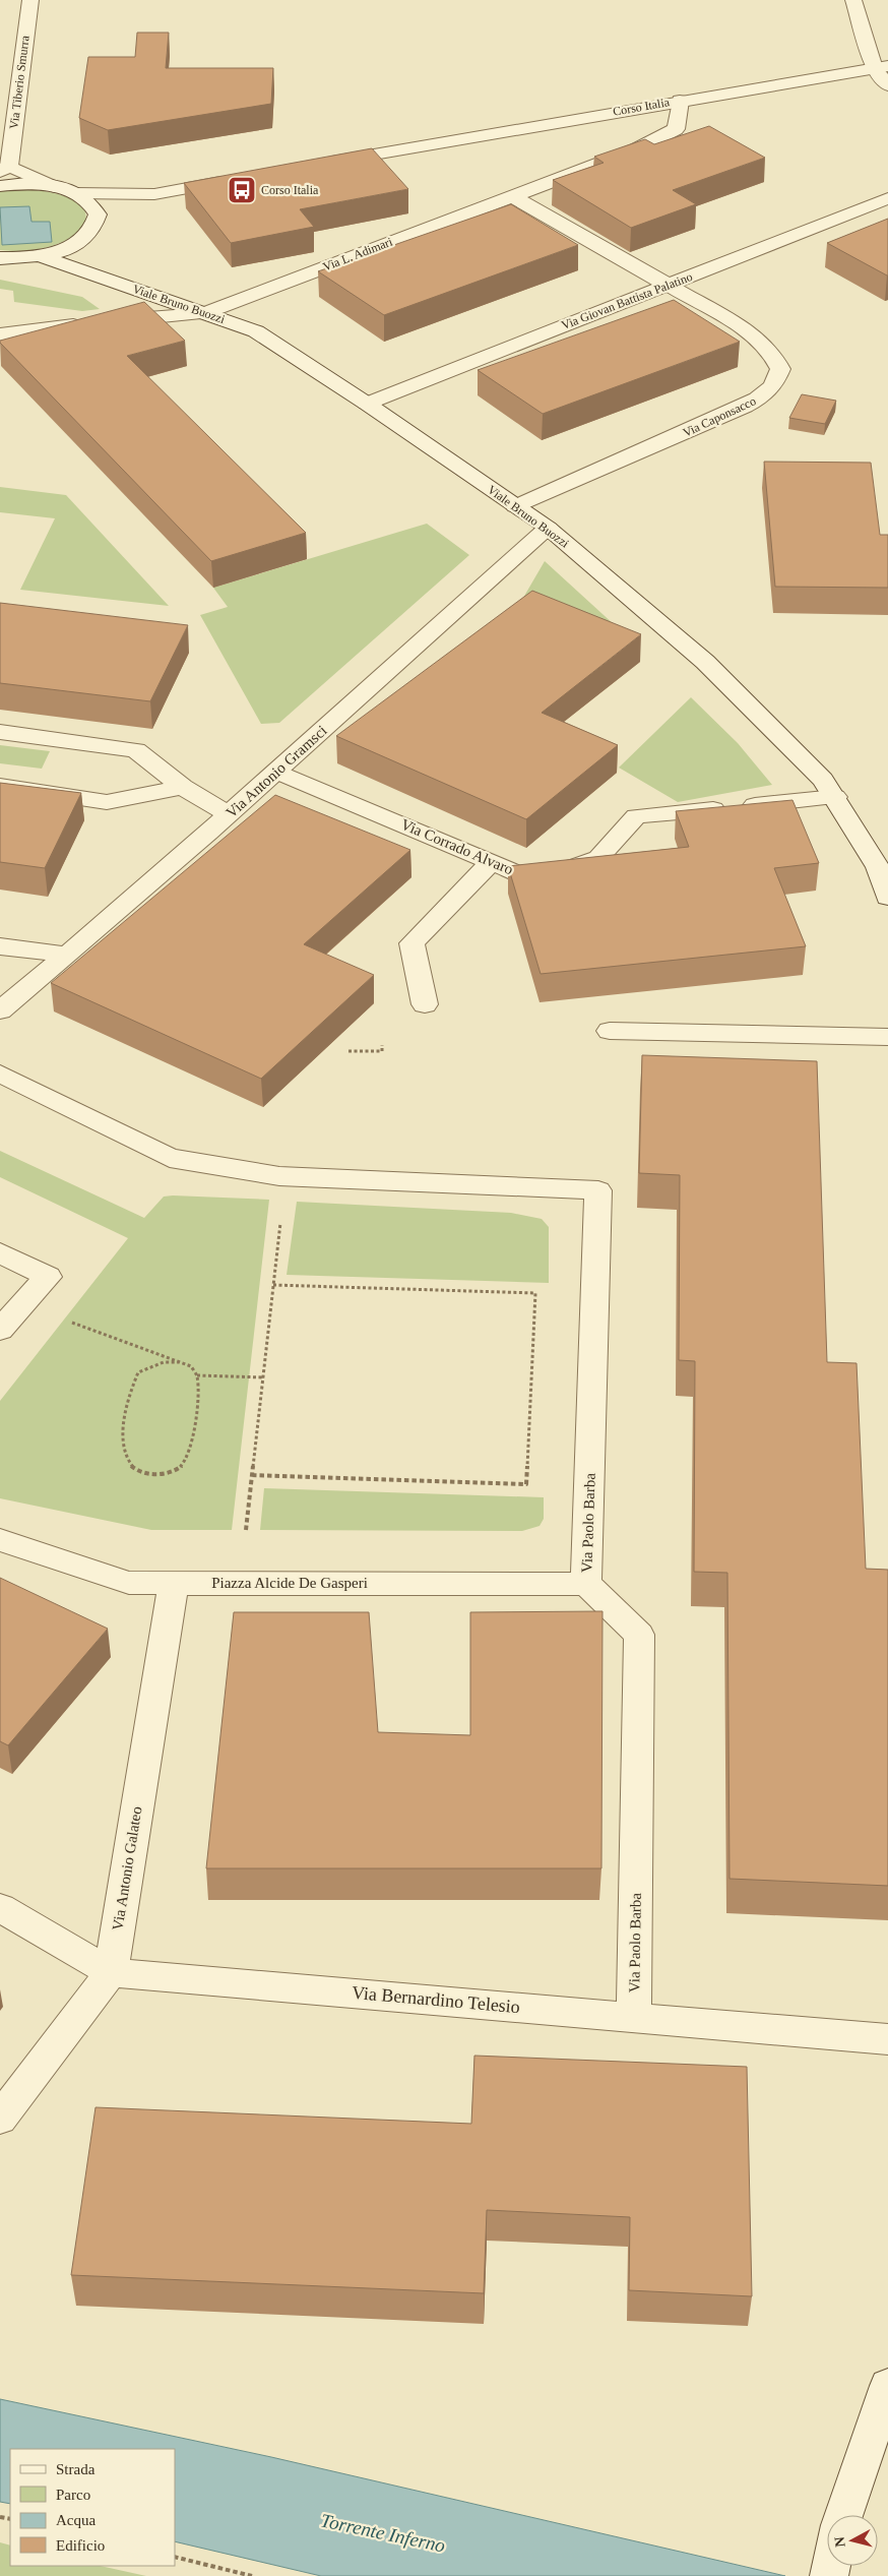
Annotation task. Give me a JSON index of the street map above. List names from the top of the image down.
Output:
{
  "streets": {
    "street": [
      "Via Tiberio Smurra",
      "Corso Italia",
      "Via L. Adimari",
      "Via Giovan Battista Palatino",
      "Viale Bruno Buozzi",
      "Via Caponsacco",
      "Via Antonio Gramsci",
      "Via Corrado Alvaro",
      "Via Paolo Barba",
      "Piazza Alcide De Gasperi",
      "Via Antonio Galateo",
      "Via Bernardino Telesio"
    ]
  },
  "crossings": [
    ["Corso Italia", "Via L. Adimari"],
    ["Via L. Adimari", "Viale Bruno Buozzi"],
    ["Via Giovan Battista Palatino", "Viale Bruno Buozzi"],
    ["Via Giovan Battista Palatino", "Via Caponsacco"],
    ["Viale Bruno Buozzi", "Via Caponsacco"],
    ["Viale Bruno Buozzi", "Via Antonio Gramsci"],
    ["Viale Bruno Buozzi", "Via Corrado Alvaro"],
    ["Via Antonio Gramsci", "Via Corrado Alvaro"],
    ["Via Paolo Barba", "Piazza Alcide De Gasperi"],
    ["Via Paolo Barba", "Via Bernardino Telesio"],
    ["Piazza Alcide De Gasperi", "Via Antonio Galateo"],
    ["Via Antonio Galateo", "Via Bernardino Telesio"]
  ],
  "water": ["Torrente Inferno"],
  "places": {
    "bus stop": ["Corso Italia"]
  },
  "legend": [
    "Strada",
    "Parco",
    "Acqua",
    "Edificio"
  ],
  "north": "left"
}
